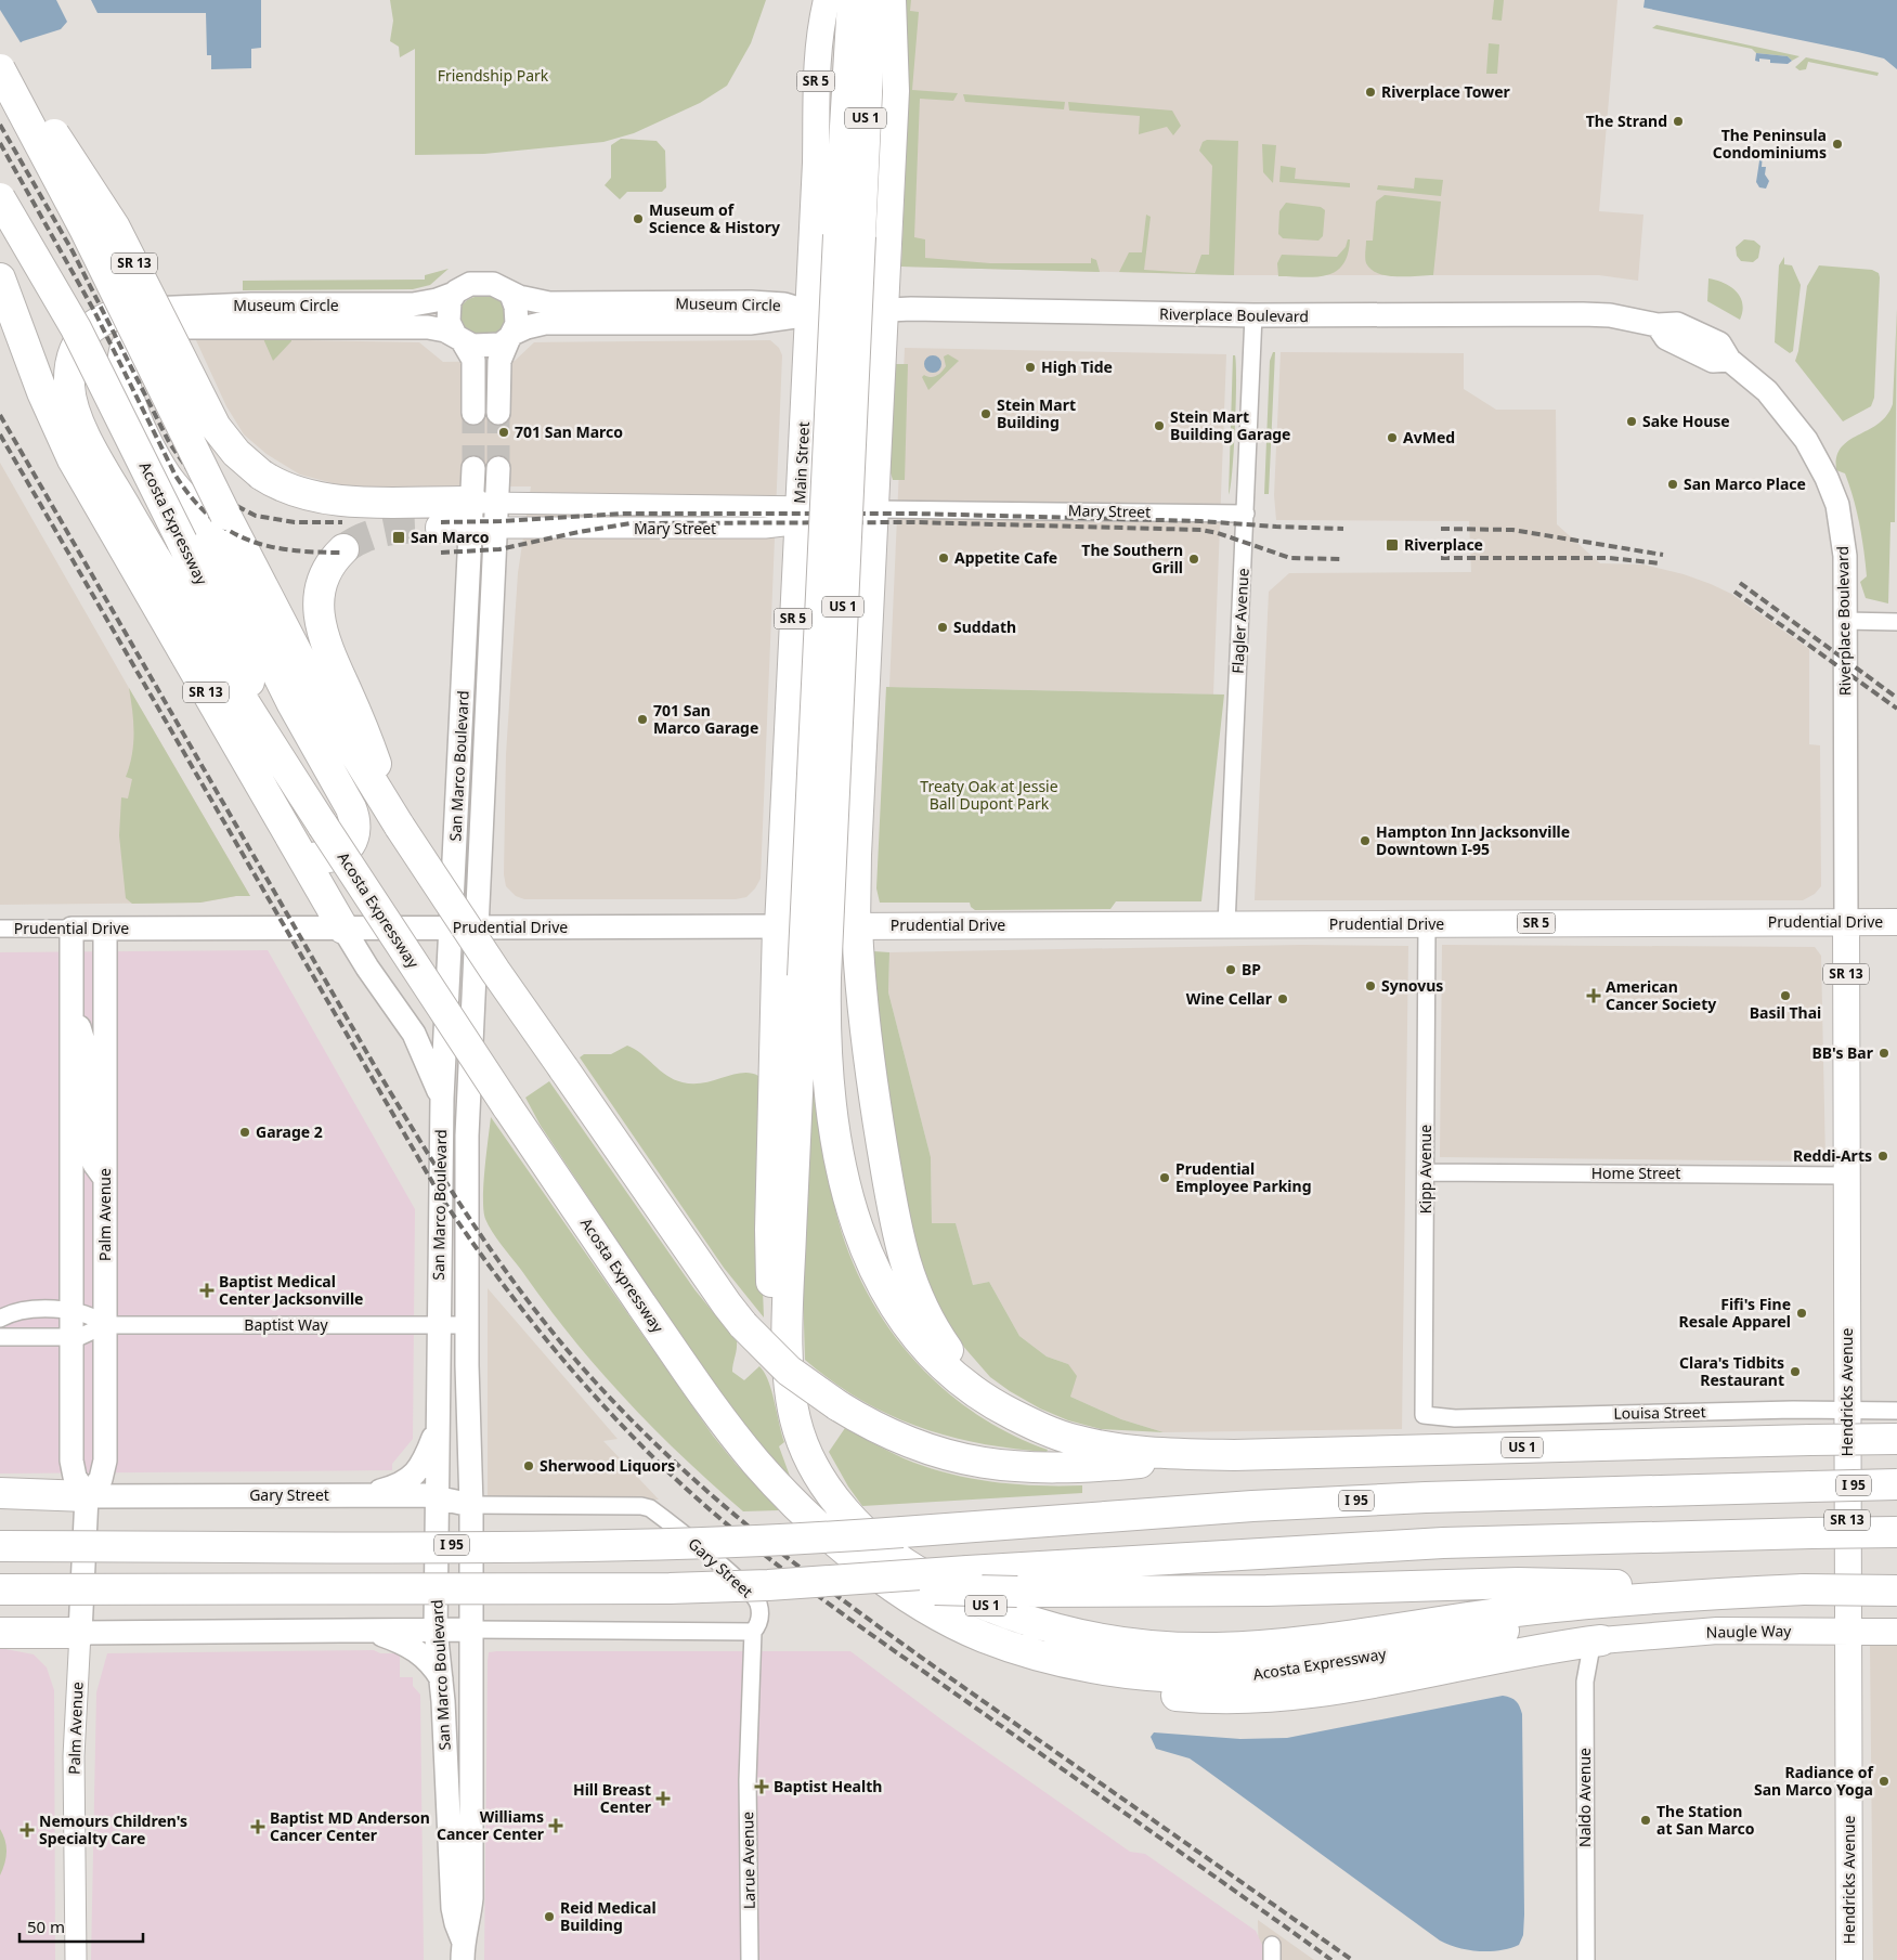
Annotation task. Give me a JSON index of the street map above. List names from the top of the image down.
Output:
{
  "streets": {
    "highway": [
      "US 1",
      "SR 13",
      "Acosta Expressway",
      "I 95"
    ],
    "main road": [
      "SR 5",
      "Museum Circle",
      "Riverplace Boulevard",
      "Main Street",
      "San Marco Boulevard",
      "Prudential Drive",
      "Palm Avenue",
      "Hendricks Avenue",
      "Gary Street",
      "Naugle Way"
    ],
    "street": [
      "Mary Street",
      "Flagler Avenue",
      "Kipp Avenue",
      "Home Street",
      "Baptist Way",
      "Louisa Street",
      "Naldo Avenue",
      "Larue Avenue"
    ]
  },
  "crossings": [
    ["US 1", "Acosta Expressway"],
    ["SR 13", "Mary Street"],
    ["SR 13", "San Marco Boulevard"],
    ["SR 13", "Prudential Drive"],
    ["Museum Circle", "Riverplace Boulevard"],
    ["Museum Circle", "Main Street"],
    ["Riverplace Boulevard", "Main Street"],
    ["Riverplace Boulevard", "Flagler Avenue"],
    ["Riverplace Boulevard", "Prudential Drive"],
    ["Riverplace Boulevard", "Hendricks Avenue"],
    ["Main Street", "Mary Street"],
    ["Main Street", "Prudential Drive"],
    ["Mary Street", "Flagler Avenue"],
    ["Mary Street", "San Marco Boulevard"],
    ["Flagler Avenue", "Prudential Drive"],
    ["San Marco Boulevard", "Prudential Drive"],
    ["San Marco Boulevard", "Baptist Way"],
    ["San Marco Boulevard", "Gary Street"],
    ["Prudential Drive", "Kipp Avenue"],
    ["Prudential Drive", "Palm Avenue"],
    ["Prudential Drive", "Hendricks Avenue"],
    ["Kipp Avenue", "Home Street"],
    ["Kipp Avenue", "Louisa Street"],
    ["Home Street", "Hendricks Avenue"],
    ["Palm Avenue", "Baptist Way"],
    ["Palm Avenue", "Gary Street"],
    ["Hendricks Avenue", "Louisa Street"],
    ["Hendricks Avenue", "Naugle Way"],
    ["Gary Street", "Larue Avenue"],
    ["Naugle Way", "Naldo Avenue"]
  ],
  "parks": ["Friendship Park", "Treaty Oak at Jessie Ball Dupont Park"],
  "places": {
    "other": [
      "Riverplace Tower",
      "The Strand",
      "The Peninsula Condominiums",
      "Museum of Science & History",
      "High Tide",
      "Stein Mart Building",
      "Sake House",
      "Stein Mart Building Garage",
      "701 San Marco",
      "AvMed",
      "San Marco Place",
      "Appetite Cafe",
      "The Southern Grill",
      "Suddath",
      "701 San Marco Garage",
      "Hampton Inn Jacksonville Downtown I-95",
      "BP",
      "Synovus",
      "Basil Thai",
      "Wine Cellar",
      "BB's Bar",
      "Garage 2",
      "Reddi-Arts",
      "Prudential Employee Parking",
      "Fifi's Fine Resale Apparel",
      "Clara's Tidbits Restaurant",
      "Sherwood Liquors",
      "Radiance of San Marco Yoga",
      "The Station at San Marco",
      "Reid Medical Building"
    ],
    "transit": ["San Marco", "Riverplace"],
    "health": [
      "American Cancer Society",
      "Baptist Medical Center Jacksonville",
      "Baptist Health",
      "Hill Breast Center",
      "Williams Cancer Center",
      "Baptist MD Anderson Cancer Center",
      "Nemours Children's Specialty Care"
    ]
  },
  "scale_bar": "50 m"
}
